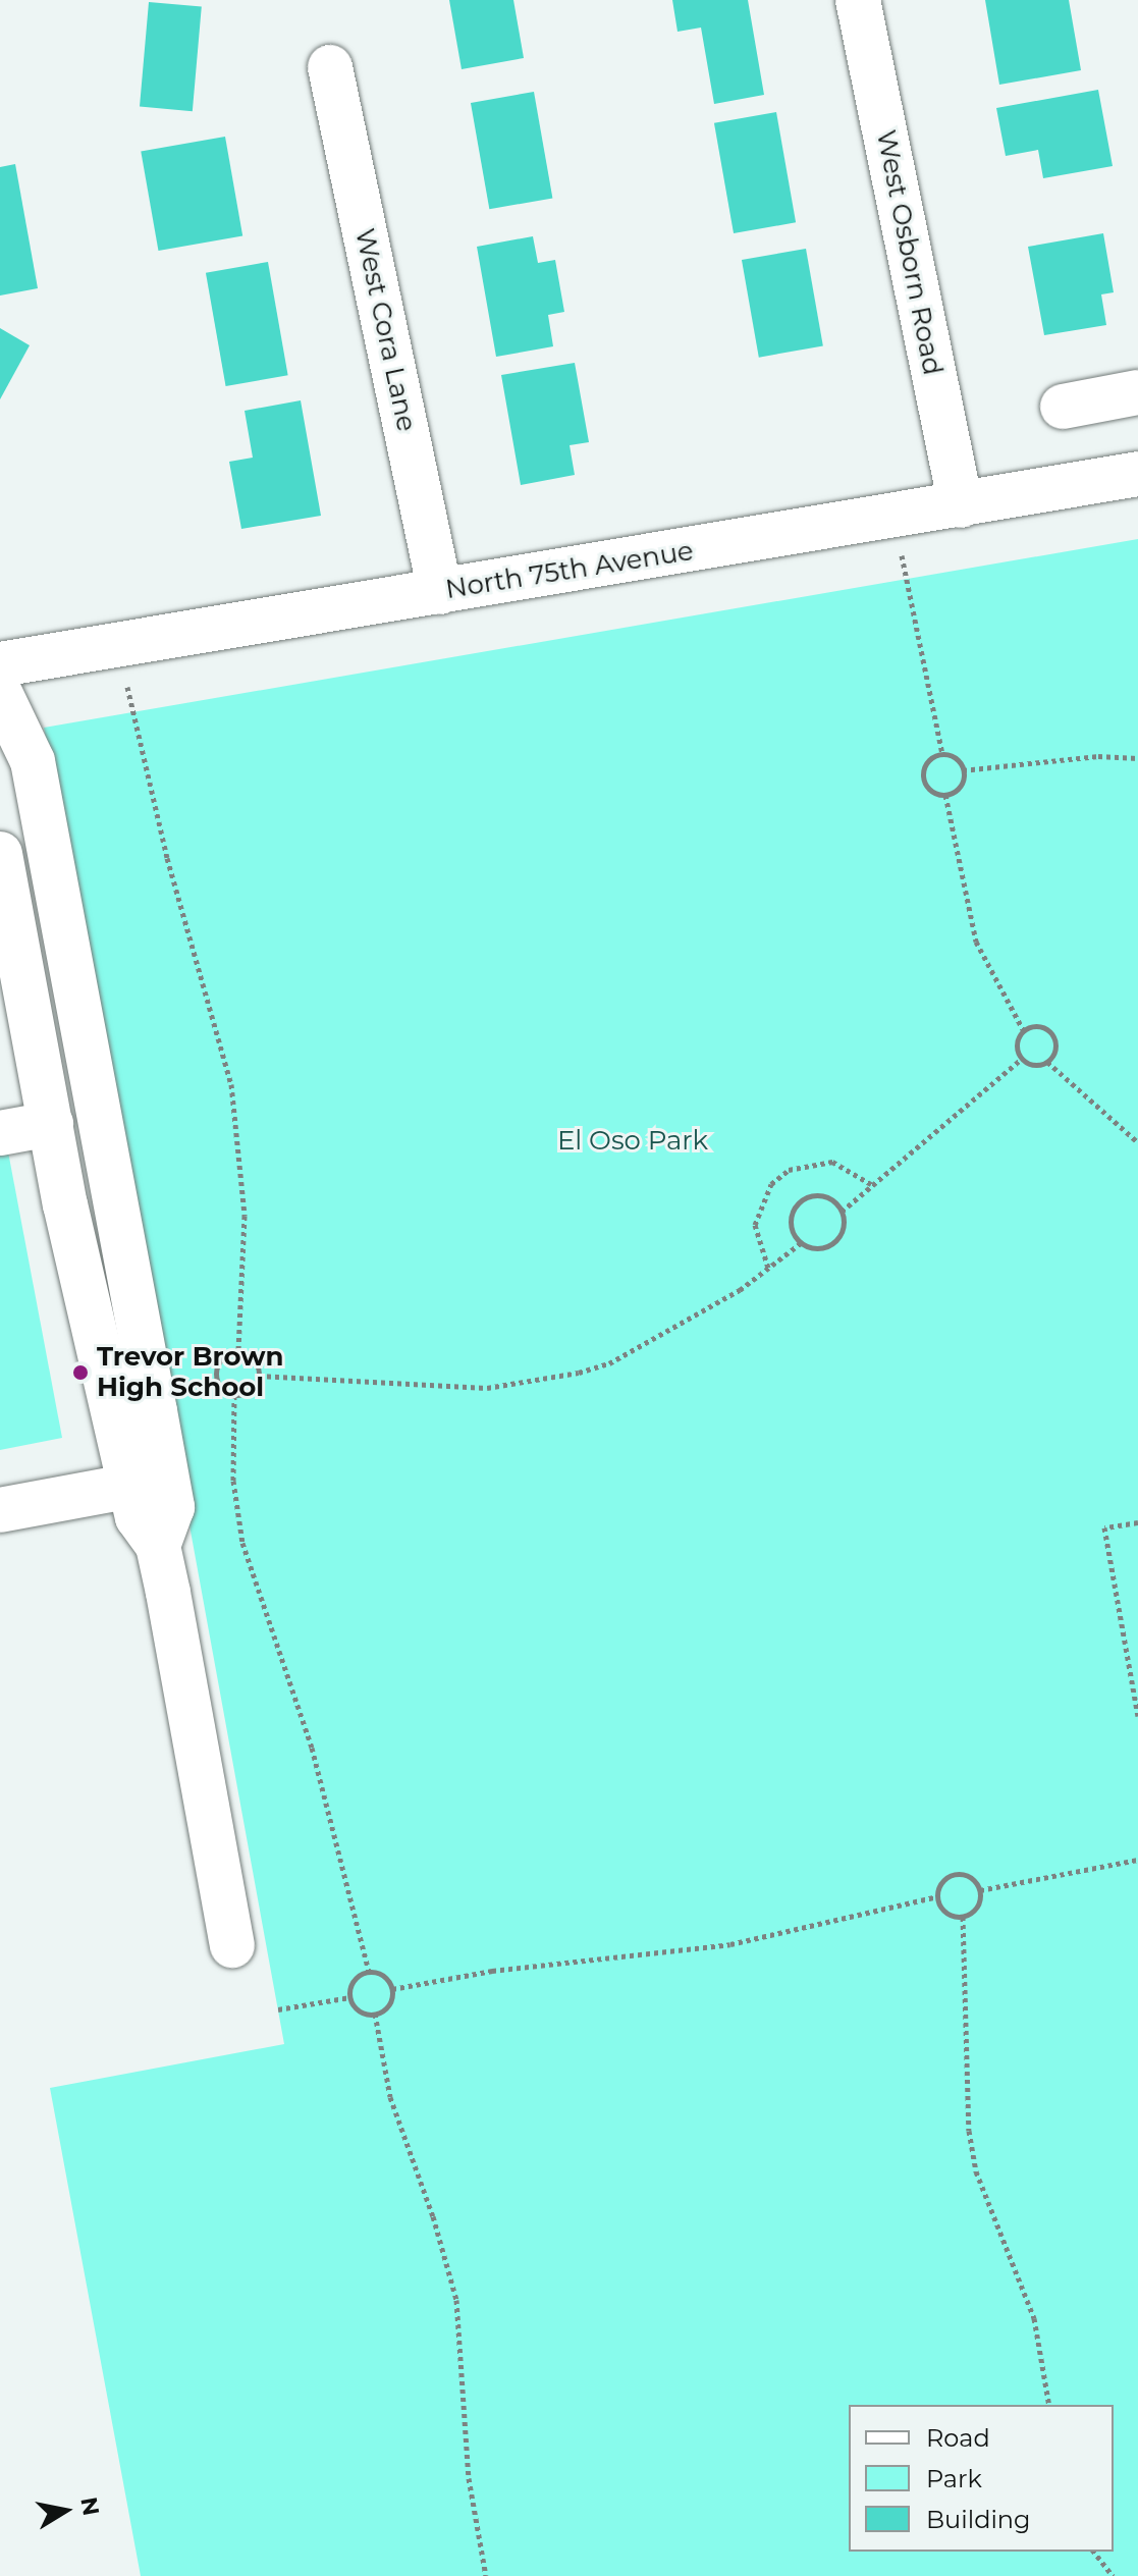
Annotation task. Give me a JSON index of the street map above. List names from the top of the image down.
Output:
{
  "streets": {
    "main road": ["West Osborn Road", "West Cora Lane", "North 75th Avenue"]
  },
  "crossings": [
    ["West Osborn Road", "North 75th Avenue"],
    ["West Cora Lane", "North 75th Avenue"]
  ],
  "parks": ["El Oso Park"],
  "places": ["Trevor Brown High School"],
  "legend": ["Road", "Park", "Building"],
  "north": "right"
}
